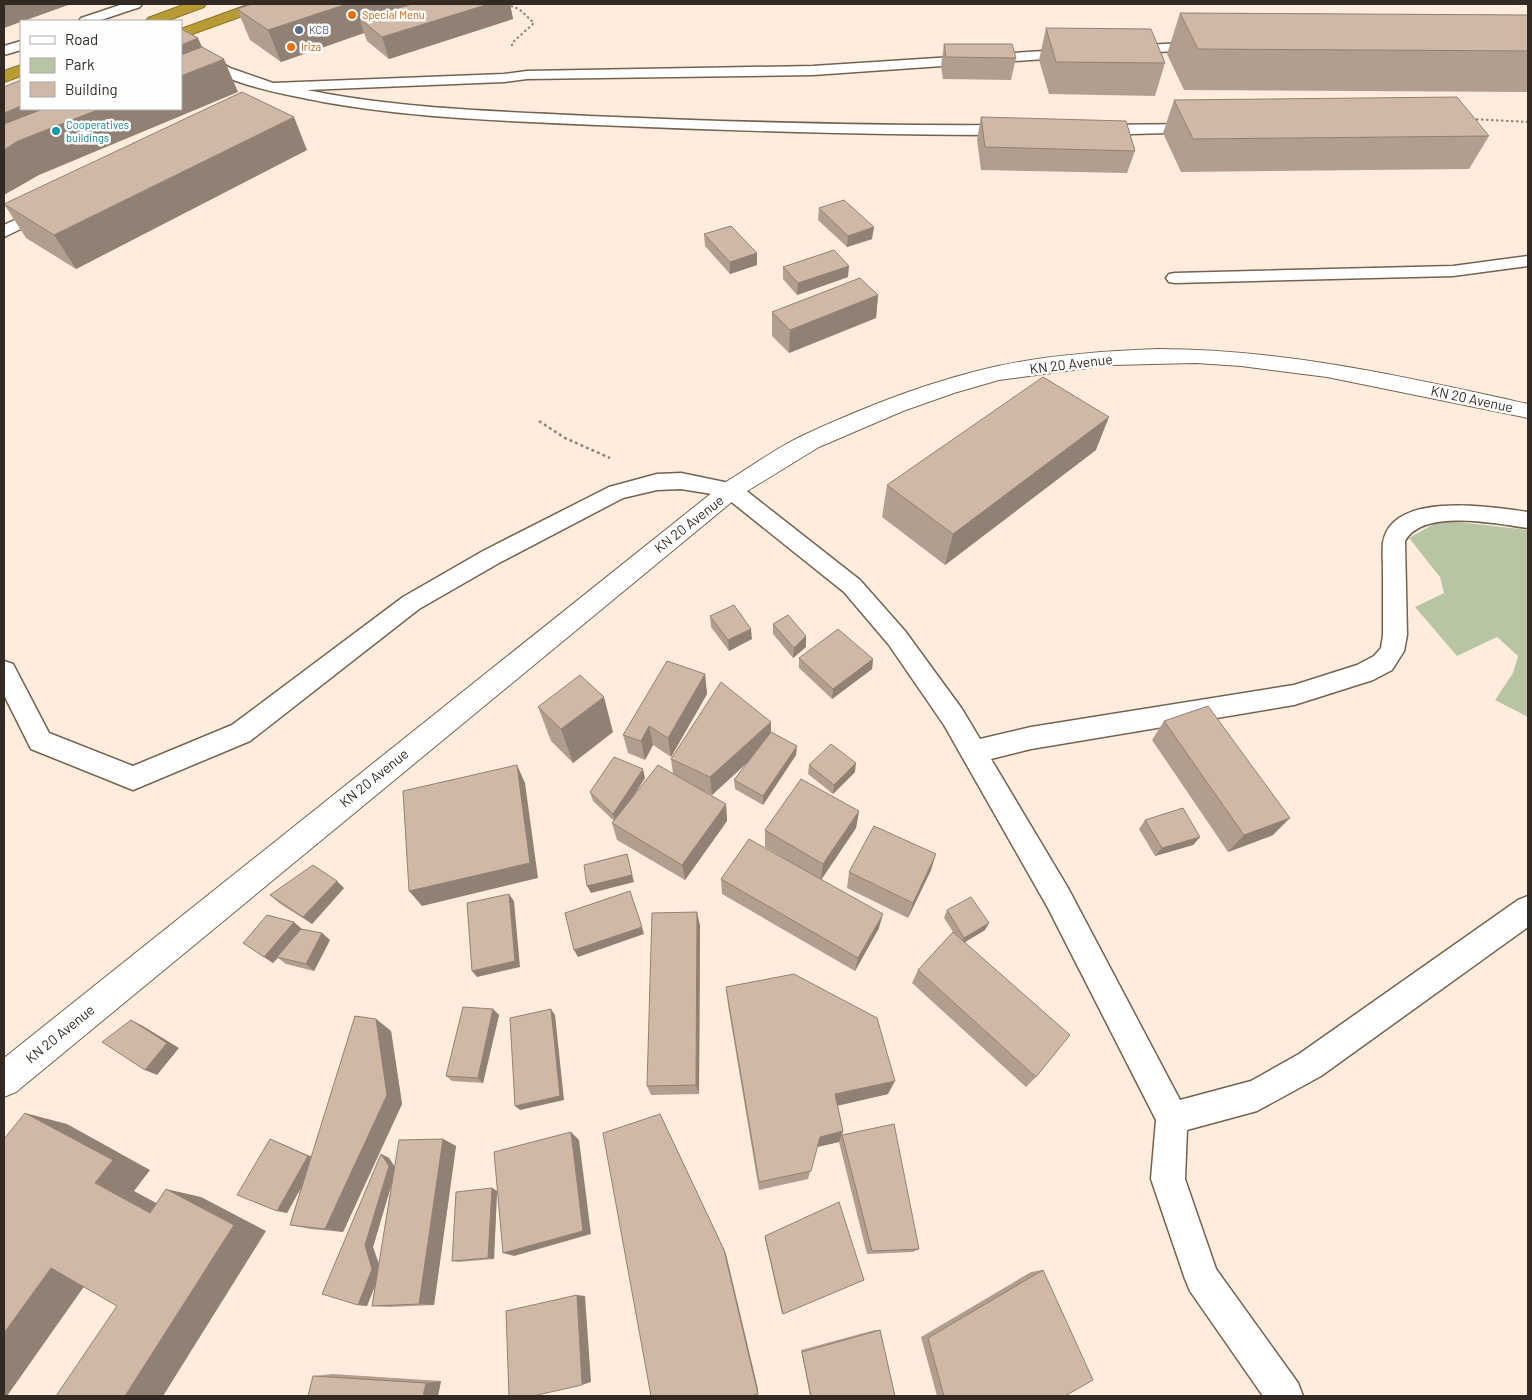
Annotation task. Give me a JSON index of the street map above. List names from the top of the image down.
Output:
{
  "streets": {
    "main road": ["KN 20 Avenue"]
  },
  "places": [
    "Special Menu",
    "KCB",
    "Iriza",
    "Cooperatives buildings"
  ],
  "legend": ["Road", "Park", "Building"]
}
